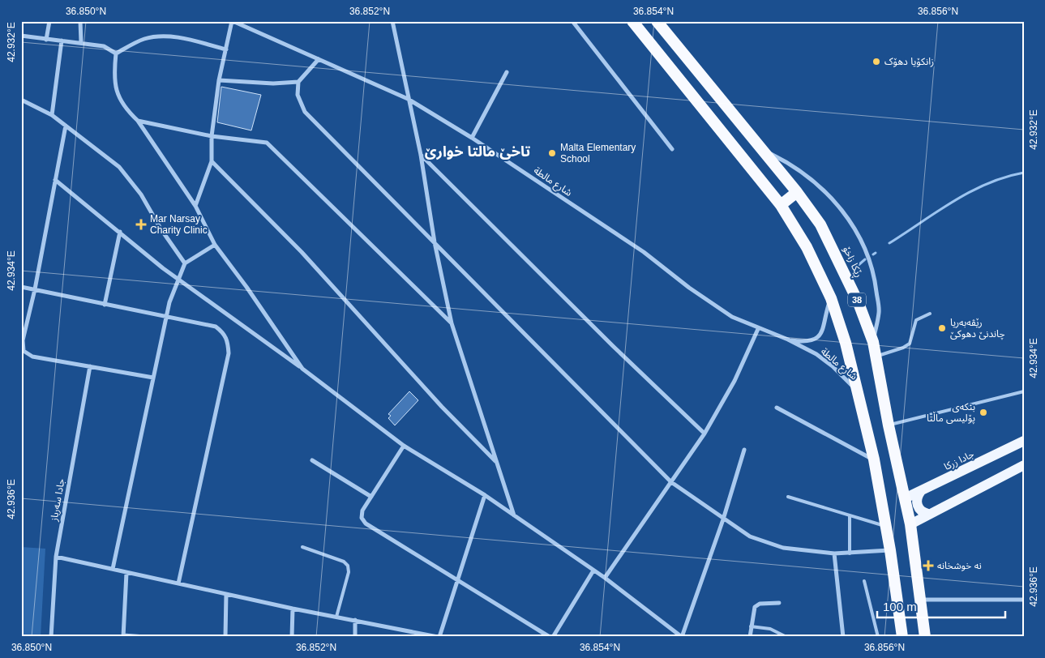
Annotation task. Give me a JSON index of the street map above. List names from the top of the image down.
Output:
{
  "streets": {
    "highway": ["ڕێکا زاخۆ", "38"],
    "main road": ["جادا زرکا"],
    "street": ["شارع مالطة", "جادا سەرباز"]
  },
  "crossings": [
    ["شارع مالطة", "38"],
    ["ڕێکا زاخۆ", "جادا زرکا"]
  ],
  "districts": ["تاخێ مالتا خوارێ"],
  "places": {
    "other": [
      "زانکۆیا دهۆک",
      "Malta Elementary School",
      "رێڤەبەریا چاندنێ دهوکێ",
      "بنکەی پۆلیسی ماڵتا"
    ],
    "health": ["Mar Narsay Charity Clinic", "نه خوشخانه"]
  },
  "scale_bar": "100 m",
  "coordinates": [
    "36.850°N",
    "36.852°N",
    "36.854°N",
    "36.856°N",
    "42.932°E",
    "42.934°E",
    "42.936°E"
  ]
}
